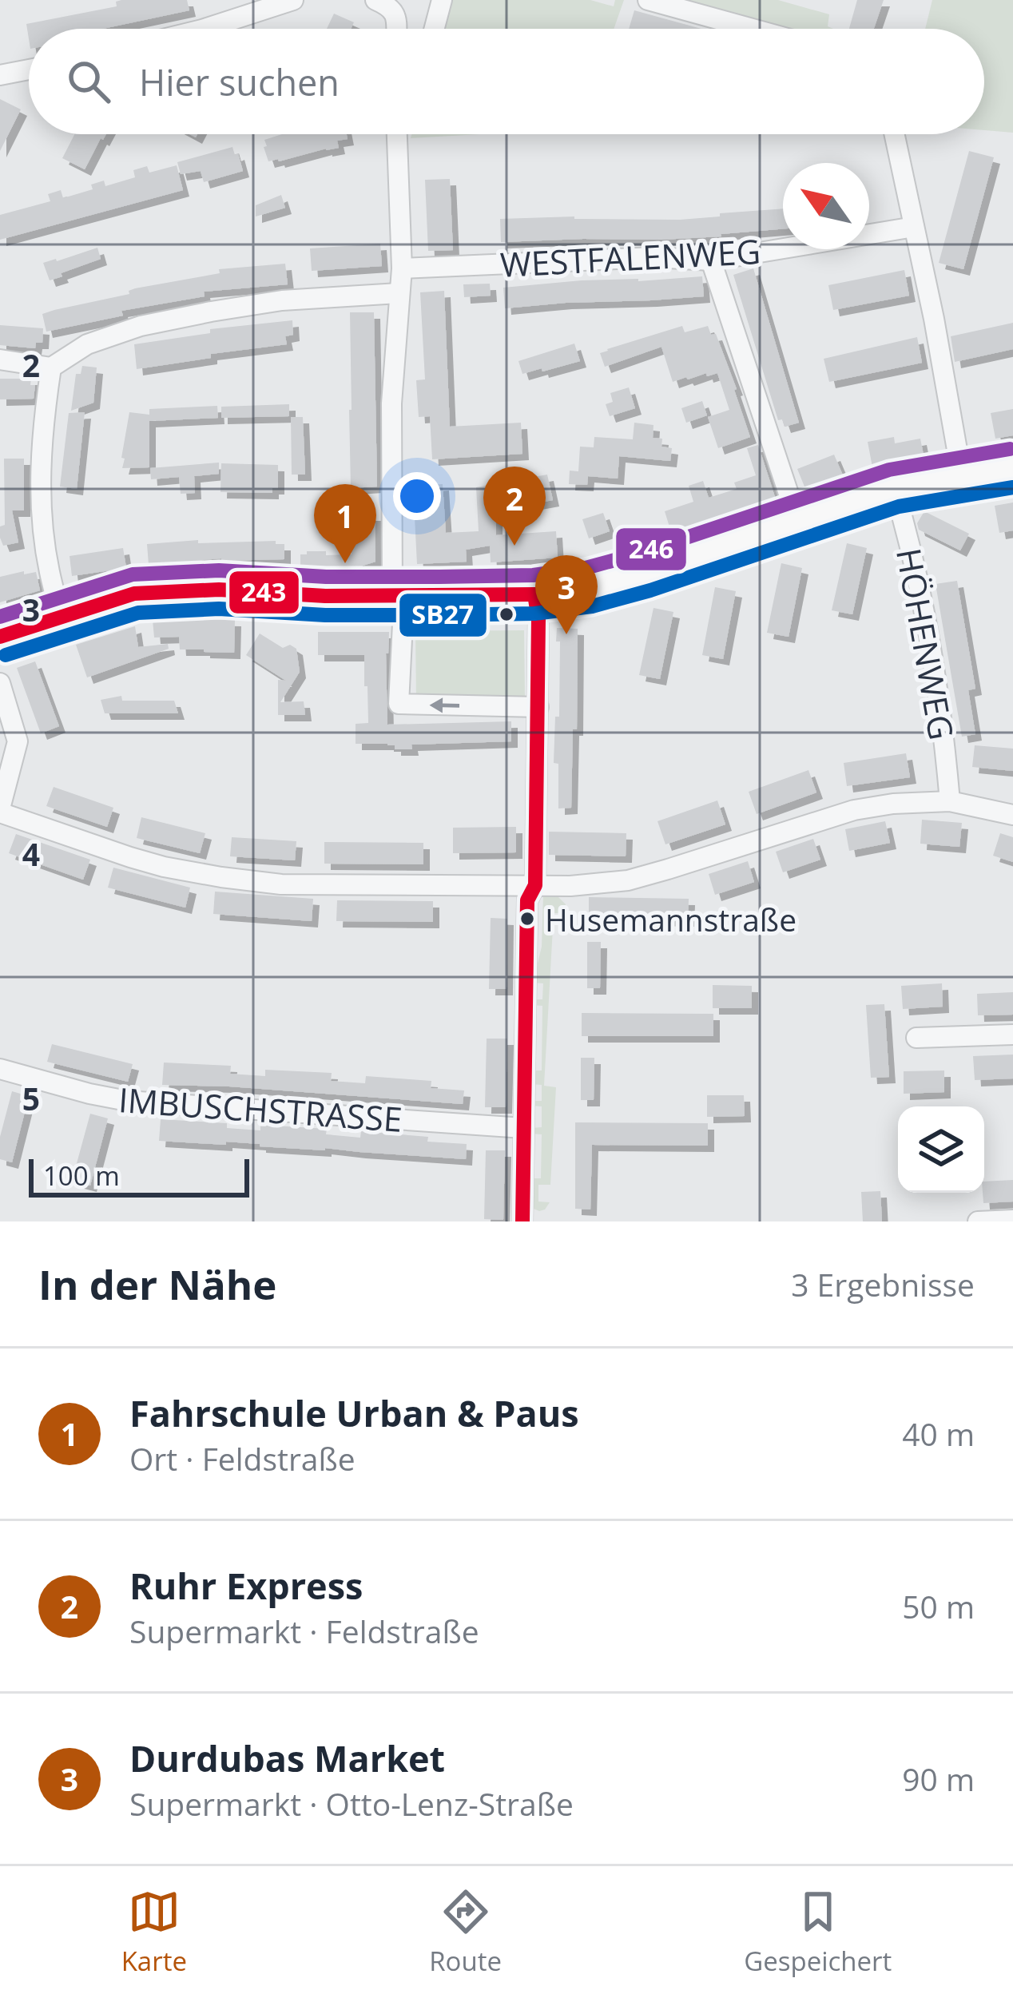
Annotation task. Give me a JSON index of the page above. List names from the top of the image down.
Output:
{
  "streets": {
    "street": ["WESTFALENWEG", "HÖHENWEG", "IMBUSCHSTRASSE"]
  },
  "places": ["Husemannstraße"],
  "lines": ["transit line 246", "transit line SB27", "transit line 243"],
  "scale_bar": "100 m",
  "north": "top left",
  "page": {
    "search": "Hier suchen",
    "pins": ["2", "1", "3"],
    "scale": "100 m",
    "heading": ["In der Nähe", "3 Ergebnisse"],
    "list": [
      {
        "mark": "1",
        "name": "Fahrschule Urban & Paus",
        "note": "Ort · Feldstraße",
        "value": "40 m"
      },
      {
        "mark": "2",
        "name": "Ruhr Express",
        "note": "Supermarkt · Feldstraße",
        "value": "50 m"
      },
      {
        "mark": "3",
        "name": "Durdubas Market",
        "note": "Supermarkt · Otto-Lenz-Straße",
        "value": "90 m"
      }
    ],
    "nav": ["Karte", "Route", "Gespeichert"]
  },
  "grid": {
    "rows": [
      "2",
      "3",
      "4",
      "5"
    ]
  }
}
